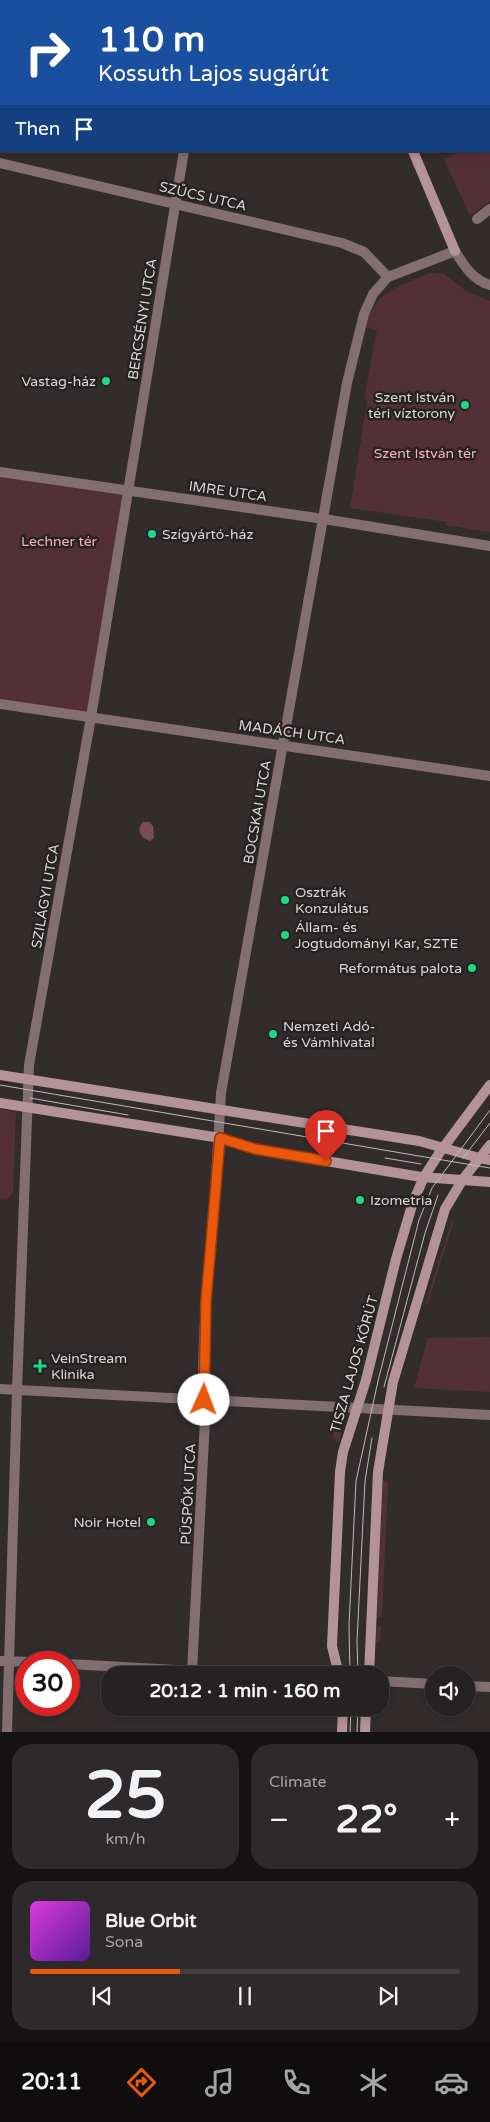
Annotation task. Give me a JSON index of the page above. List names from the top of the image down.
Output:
{
  "streets": {
    "street": [
      "SZŰCS UTCA",
      "BERCSÉNYI UTCA",
      "IMRE UTCA",
      "MADÁCH UTCA",
      "BOCSKAI UTCA",
      "SZILÁGYI UTCA",
      "TISZA LAJOS KÖRÚT",
      "PÜSPÖK UTCA"
    ]
  },
  "crossings": [
    ["SZŰCS UTCA", "BERCSÉNYI UTCA"],
    ["BERCSÉNYI UTCA", "IMRE UTCA"],
    ["IMRE UTCA", "BOCSKAI UTCA"],
    ["MADÁCH UTCA", "BOCSKAI UTCA"],
    ["MADÁCH UTCA", "SZILÁGYI UTCA"],
    ["BOCSKAI UTCA", "PÜSPÖK UTCA"]
  ],
  "parks": ["Szent István tér", "Lechner tér"],
  "places": {
    "other": [
      "Vastag-ház",
      "Szent István téri víztorony",
      "Szígyártó-ház",
      "Osztrák Konzulátus",
      "Állam- és Jogtudományi Kar, SZTE",
      "Református palota",
      "Nemzeti Adó- és Vámhivatal",
      "Izometria",
      "Noir Hotel"
    ],
    "health": ["VeinStream Klinika"]
  },
  "page": {
    "turn": ["110 m", "Kossuth Lajos sugárút"],
    "then": "Then",
    "limit": "30",
    "trip": "20:12 · 1 min · 160 m",
    "tile": [
      ["25", "km/h"],
      "Climate"
    ],
    "heat": ["−", "22°", "+"],
    "song": ["Blue Orbit", "Sona"],
    "tabs": "20:11"
  }
}
